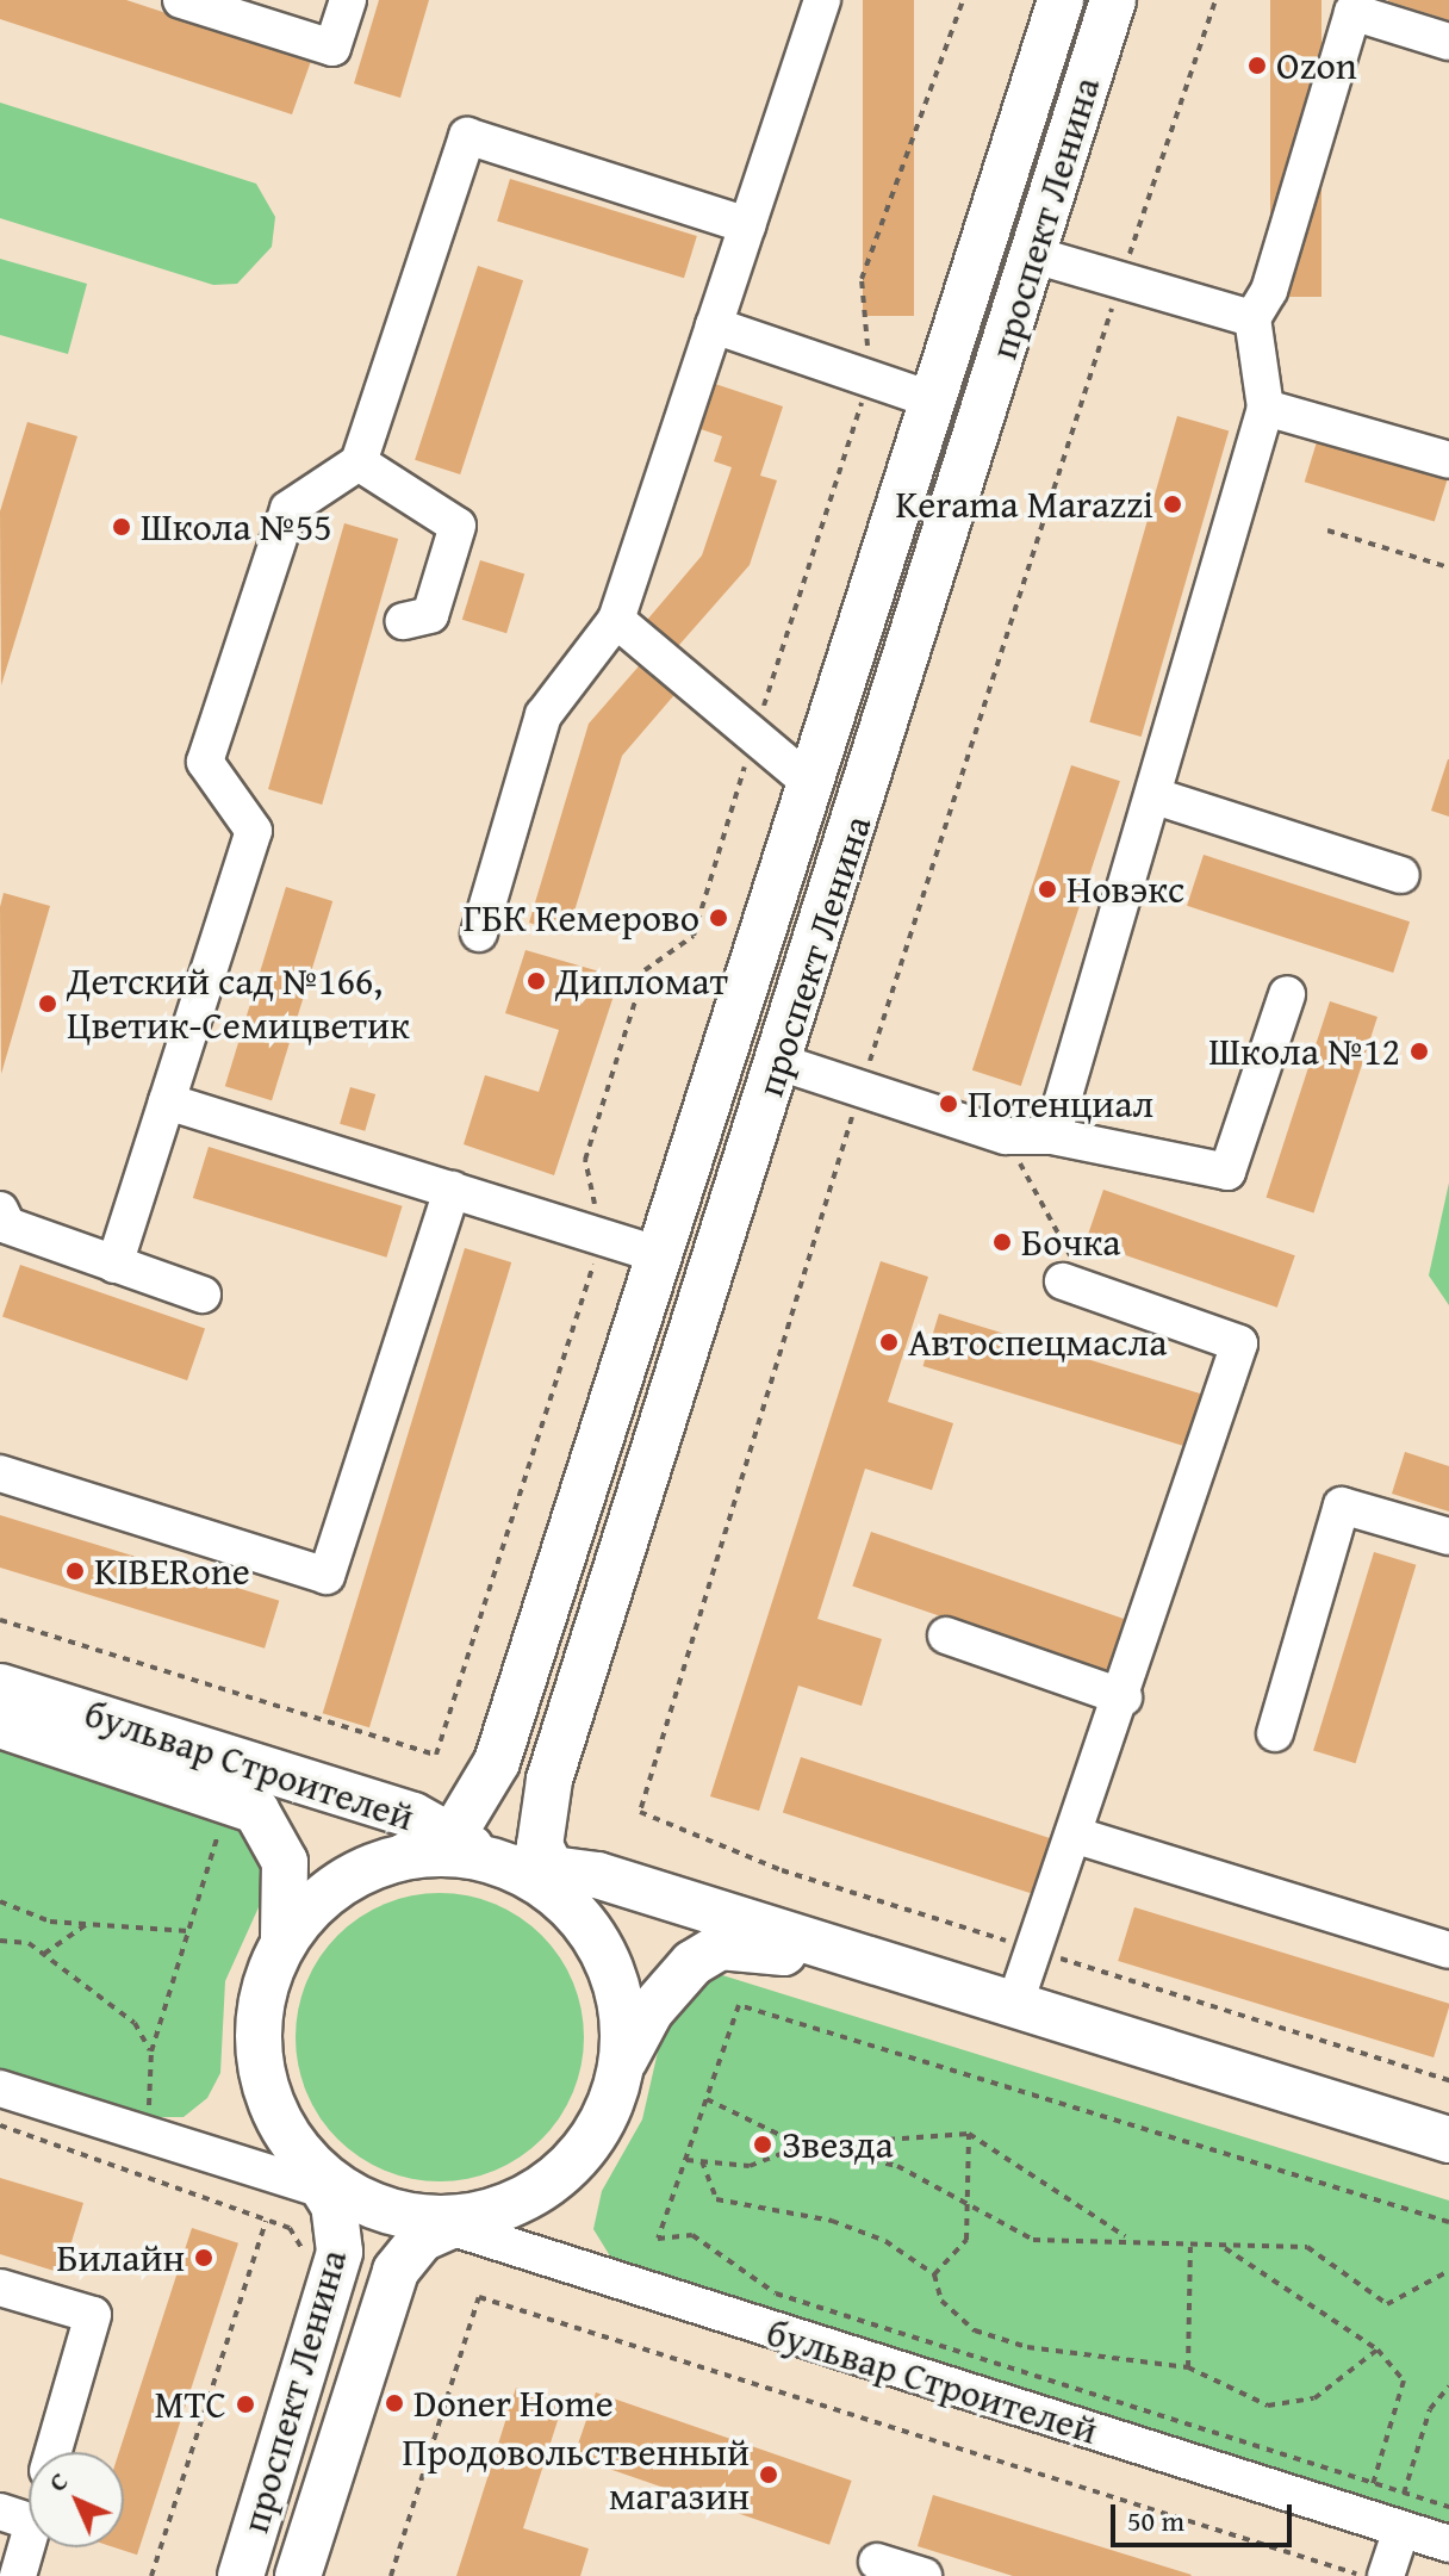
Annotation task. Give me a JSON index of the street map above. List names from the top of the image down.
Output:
{
  "streets": {
    "main road": ["проспект Ленина", "бульвар Строителей"]
  },
  "crossings": [
    ["проспект Ленина", "бульвар Строителей"]
  ],
  "places": [
    "Ozon",
    "Kerama Marazzi",
    "Школа №55",
    "Новэкс",
    "ГБК Кемерово",
    "Дипломат",
    "Детский сад №166, Цветик-Семицветик",
    "Школа №12",
    "Потенциал",
    "Бочка",
    "Автоспецмасла",
    "KIBERone",
    "Звезда",
    "Билайн",
    "Doner Home",
    "МТС",
    "Продовольственный магазин"
  ],
  "scale_bar": "50 m",
  "north": "top left"
}
